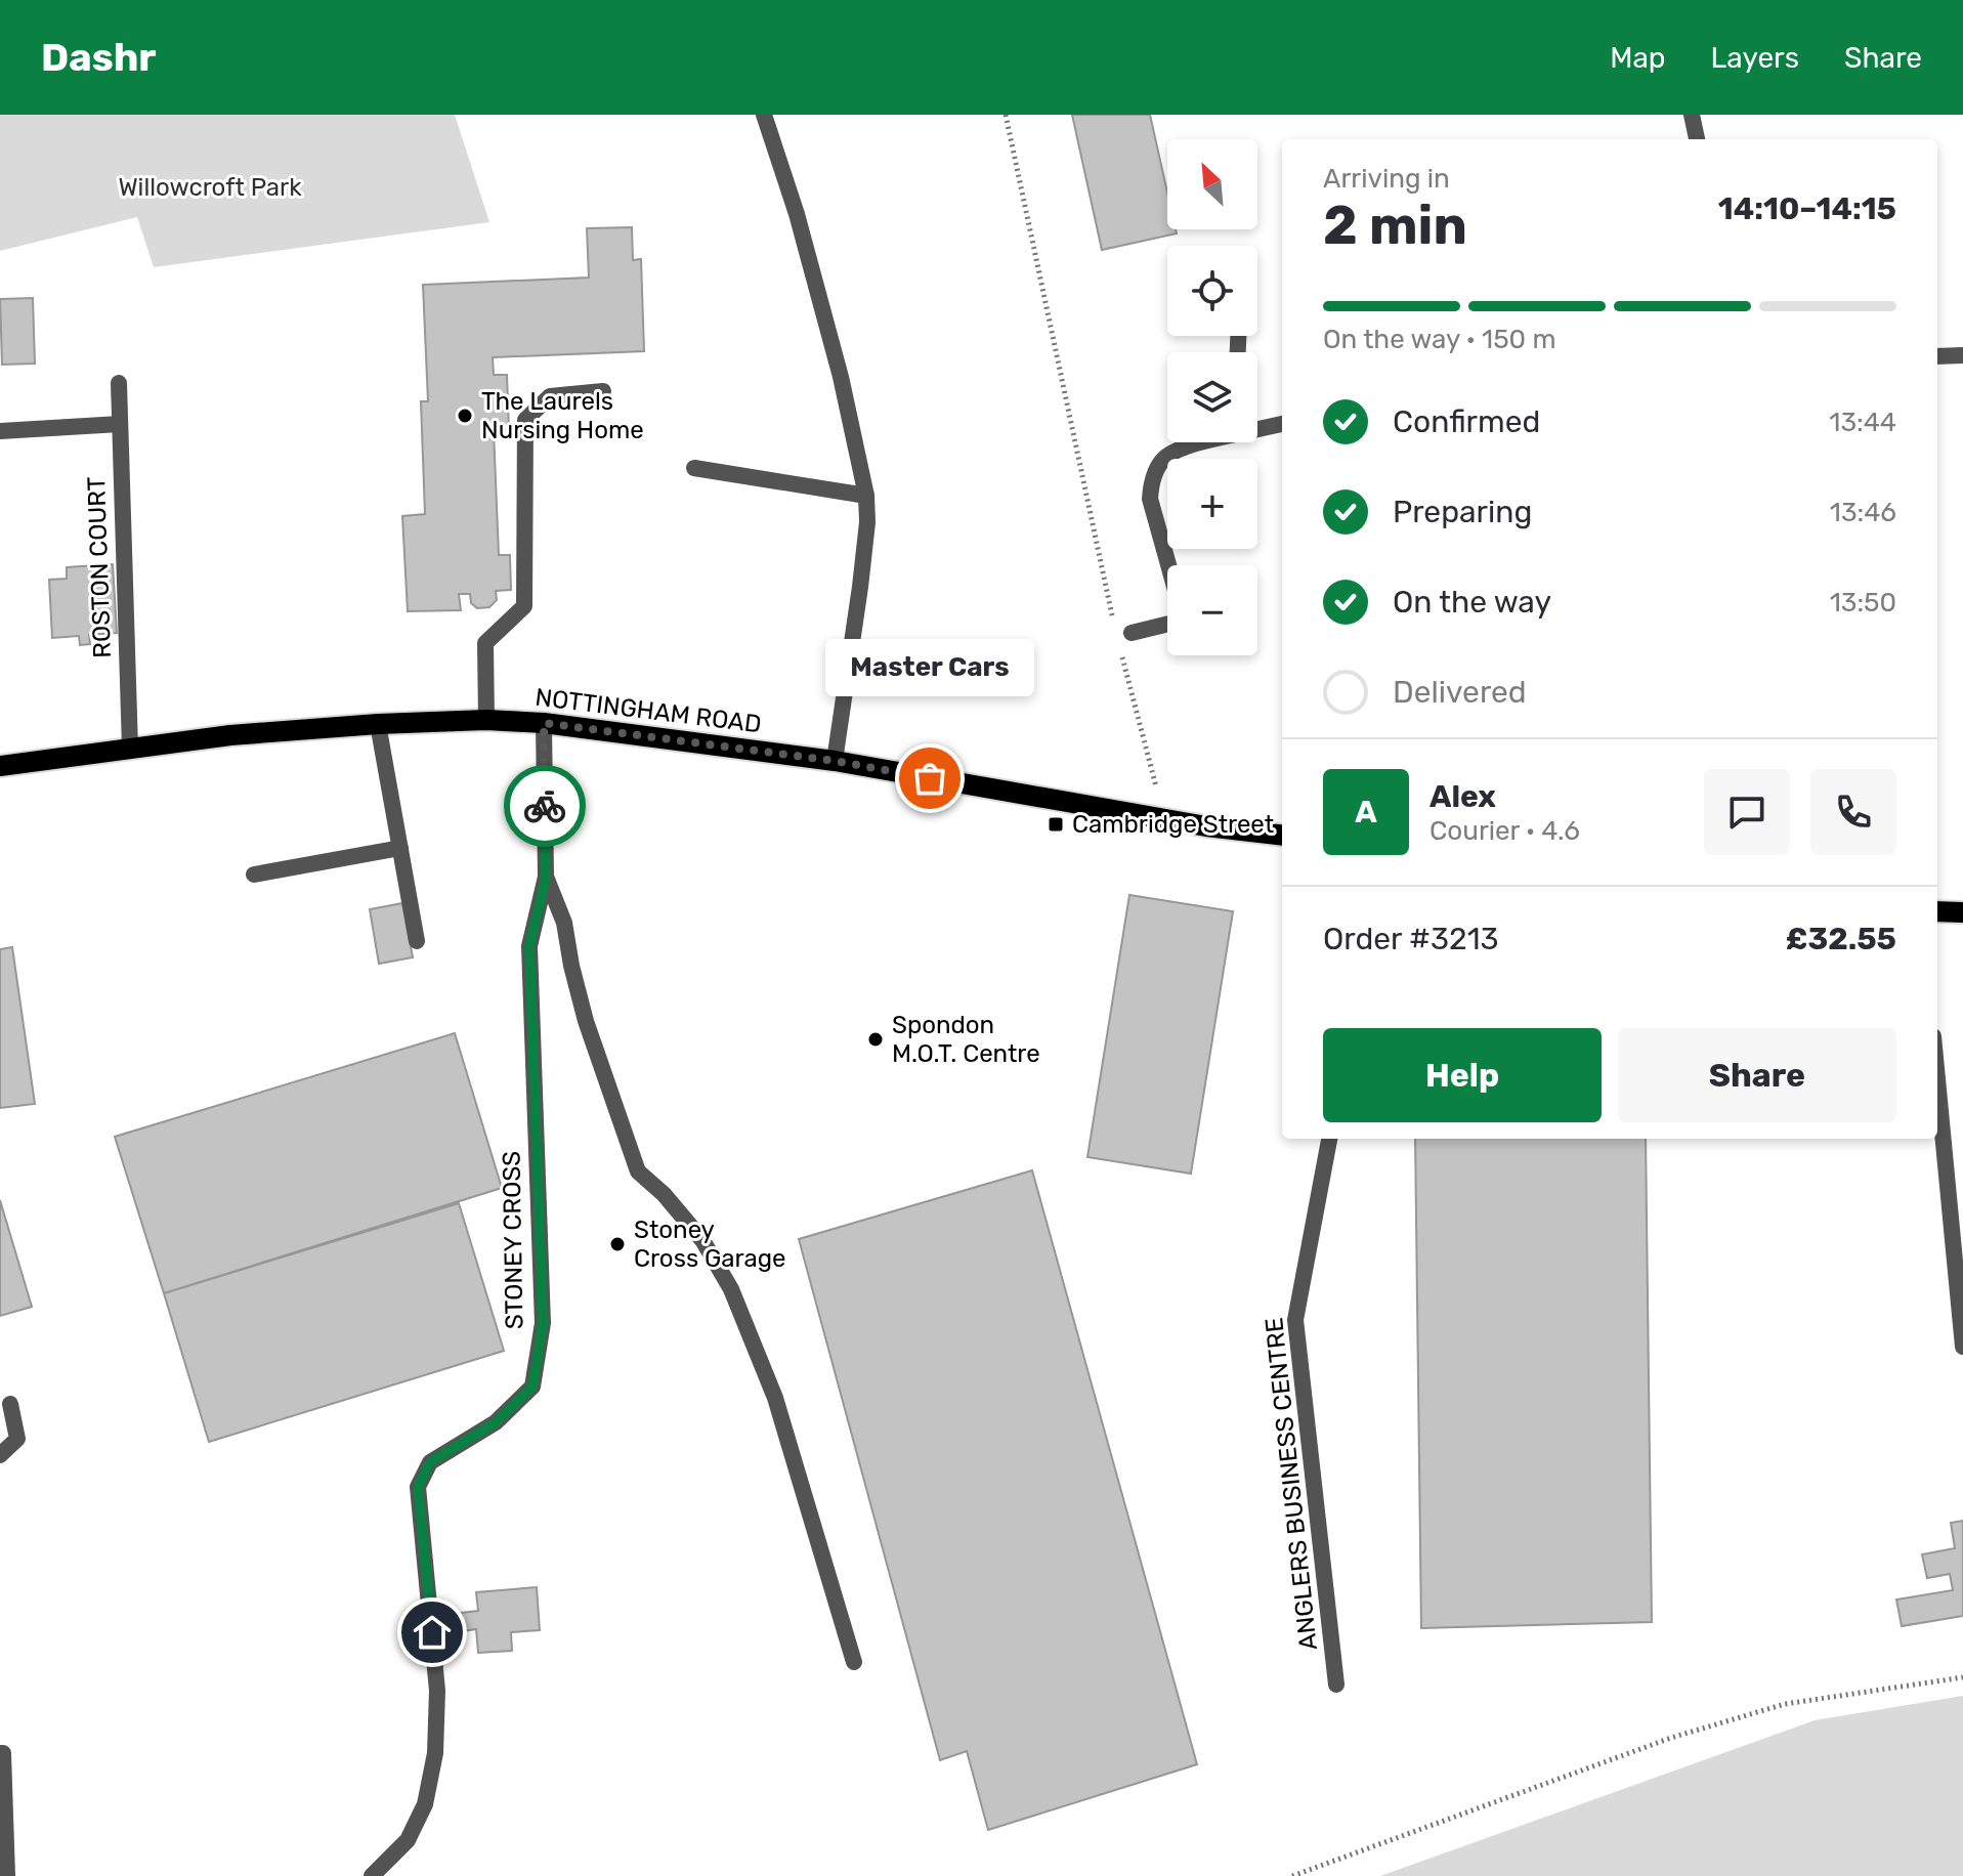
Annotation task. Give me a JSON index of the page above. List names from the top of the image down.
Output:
{
  "streets": {
    "main road": ["NOTTINGHAM ROAD"],
    "street": ["ROSTON COURT", "STONEY CROSS", "ANGLERS BUSINESS CENTRE"]
  },
  "crossings": [
    ["ROSTON COURT", "NOTTINGHAM ROAD"],
    ["NOTTINGHAM ROAD", "STONEY CROSS"]
  ],
  "parks": ["Willowcroft Park"],
  "places": {
    "other": [
      "The Laurels Nursing Home",
      "Master Cars",
      "Spondon M.O.T. Centre",
      "Stoney Cross Garage"
    ],
    "transit": ["Cambridge Street"]
  },
  "north": "top left",
  "page": {
    "header": "Dashr",
    "nav": ["Map", "Layers", "Share"],
    "map_buttons": ["+", "−"],
    "heading": ["2 min", "Arriving in", "14:10–14:15"],
    "panel": [
      "Alex",
      "Courier · 4.6",
      "Order #3213",
      "£32.55"
    ],
    "bar": "On the way · 150 m",
    "list": [
      ["Confirmed", "13:44"],
      ["Preparing", "13:46"],
      ["On the way", "13:50"],
      "Delivered"
    ],
    "bubble": "Master Cars",
    "round": "A",
    "buttons": ["Help", "Share"]
  }
}
